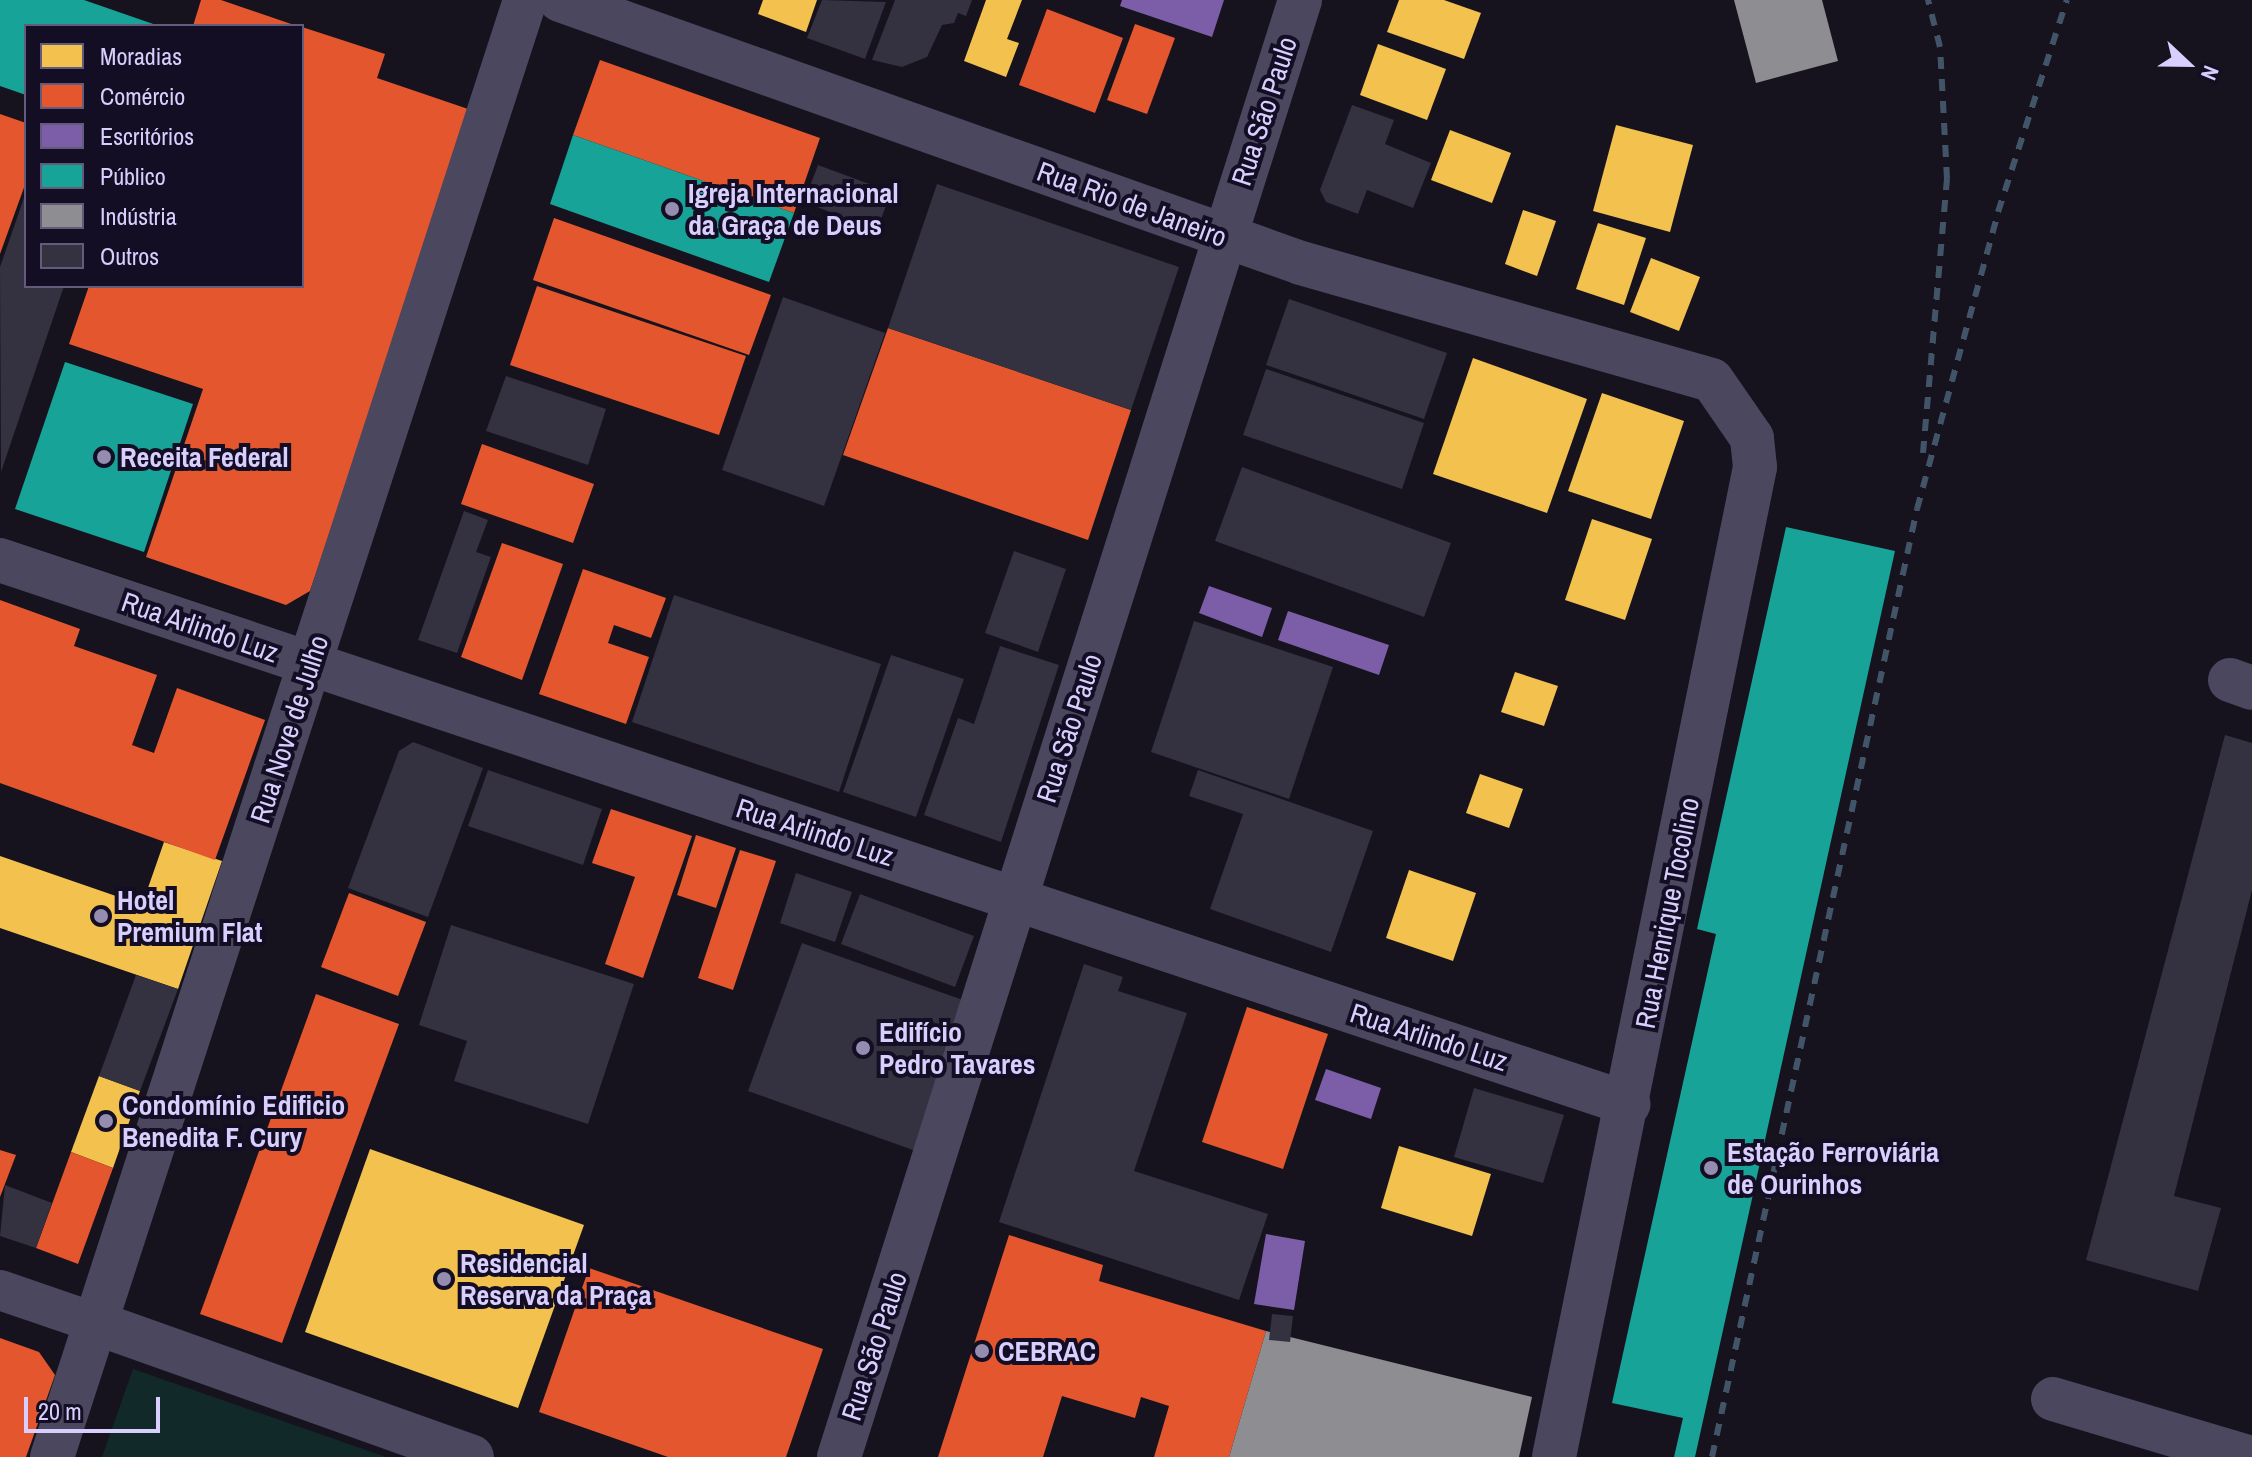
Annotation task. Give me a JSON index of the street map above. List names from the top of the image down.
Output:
{
  "streets": {
    "street": [
      "Rua São Paulo",
      "Rua Rio de Janeiro",
      "Rua Arlindo Luz",
      "Rua Nove de Julho",
      "Rua Henrique Tocolino"
    ]
  },
  "crossings": [
    ["Rua São Paulo", "Rua Rio de Janeiro"],
    ["Rua São Paulo", "Rua Arlindo Luz"],
    ["Rua Rio de Janeiro", "Rua Henrique Tocolino"],
    ["Rua Arlindo Luz", "Rua Nove de Julho"],
    ["Rua Arlindo Luz", "Rua Henrique Tocolino"]
  ],
  "places": [
    "Igreja Internacional da Graça de Deus",
    "Receita Federal",
    "Hotel Premium Flat",
    "Edifício Pedro Tavares",
    "Condomínio Edificio Benedita F. Cury",
    "Estação Ferroviária de Ourinhos",
    "Residencial Reserva da Praça",
    "CEBRAC"
  ],
  "legend": [
    "Moradias",
    "Comércio",
    "Escritórios",
    "Público",
    "Indústria",
    "Outros"
  ],
  "scale_bar": "20 m",
  "north": "right"
}
